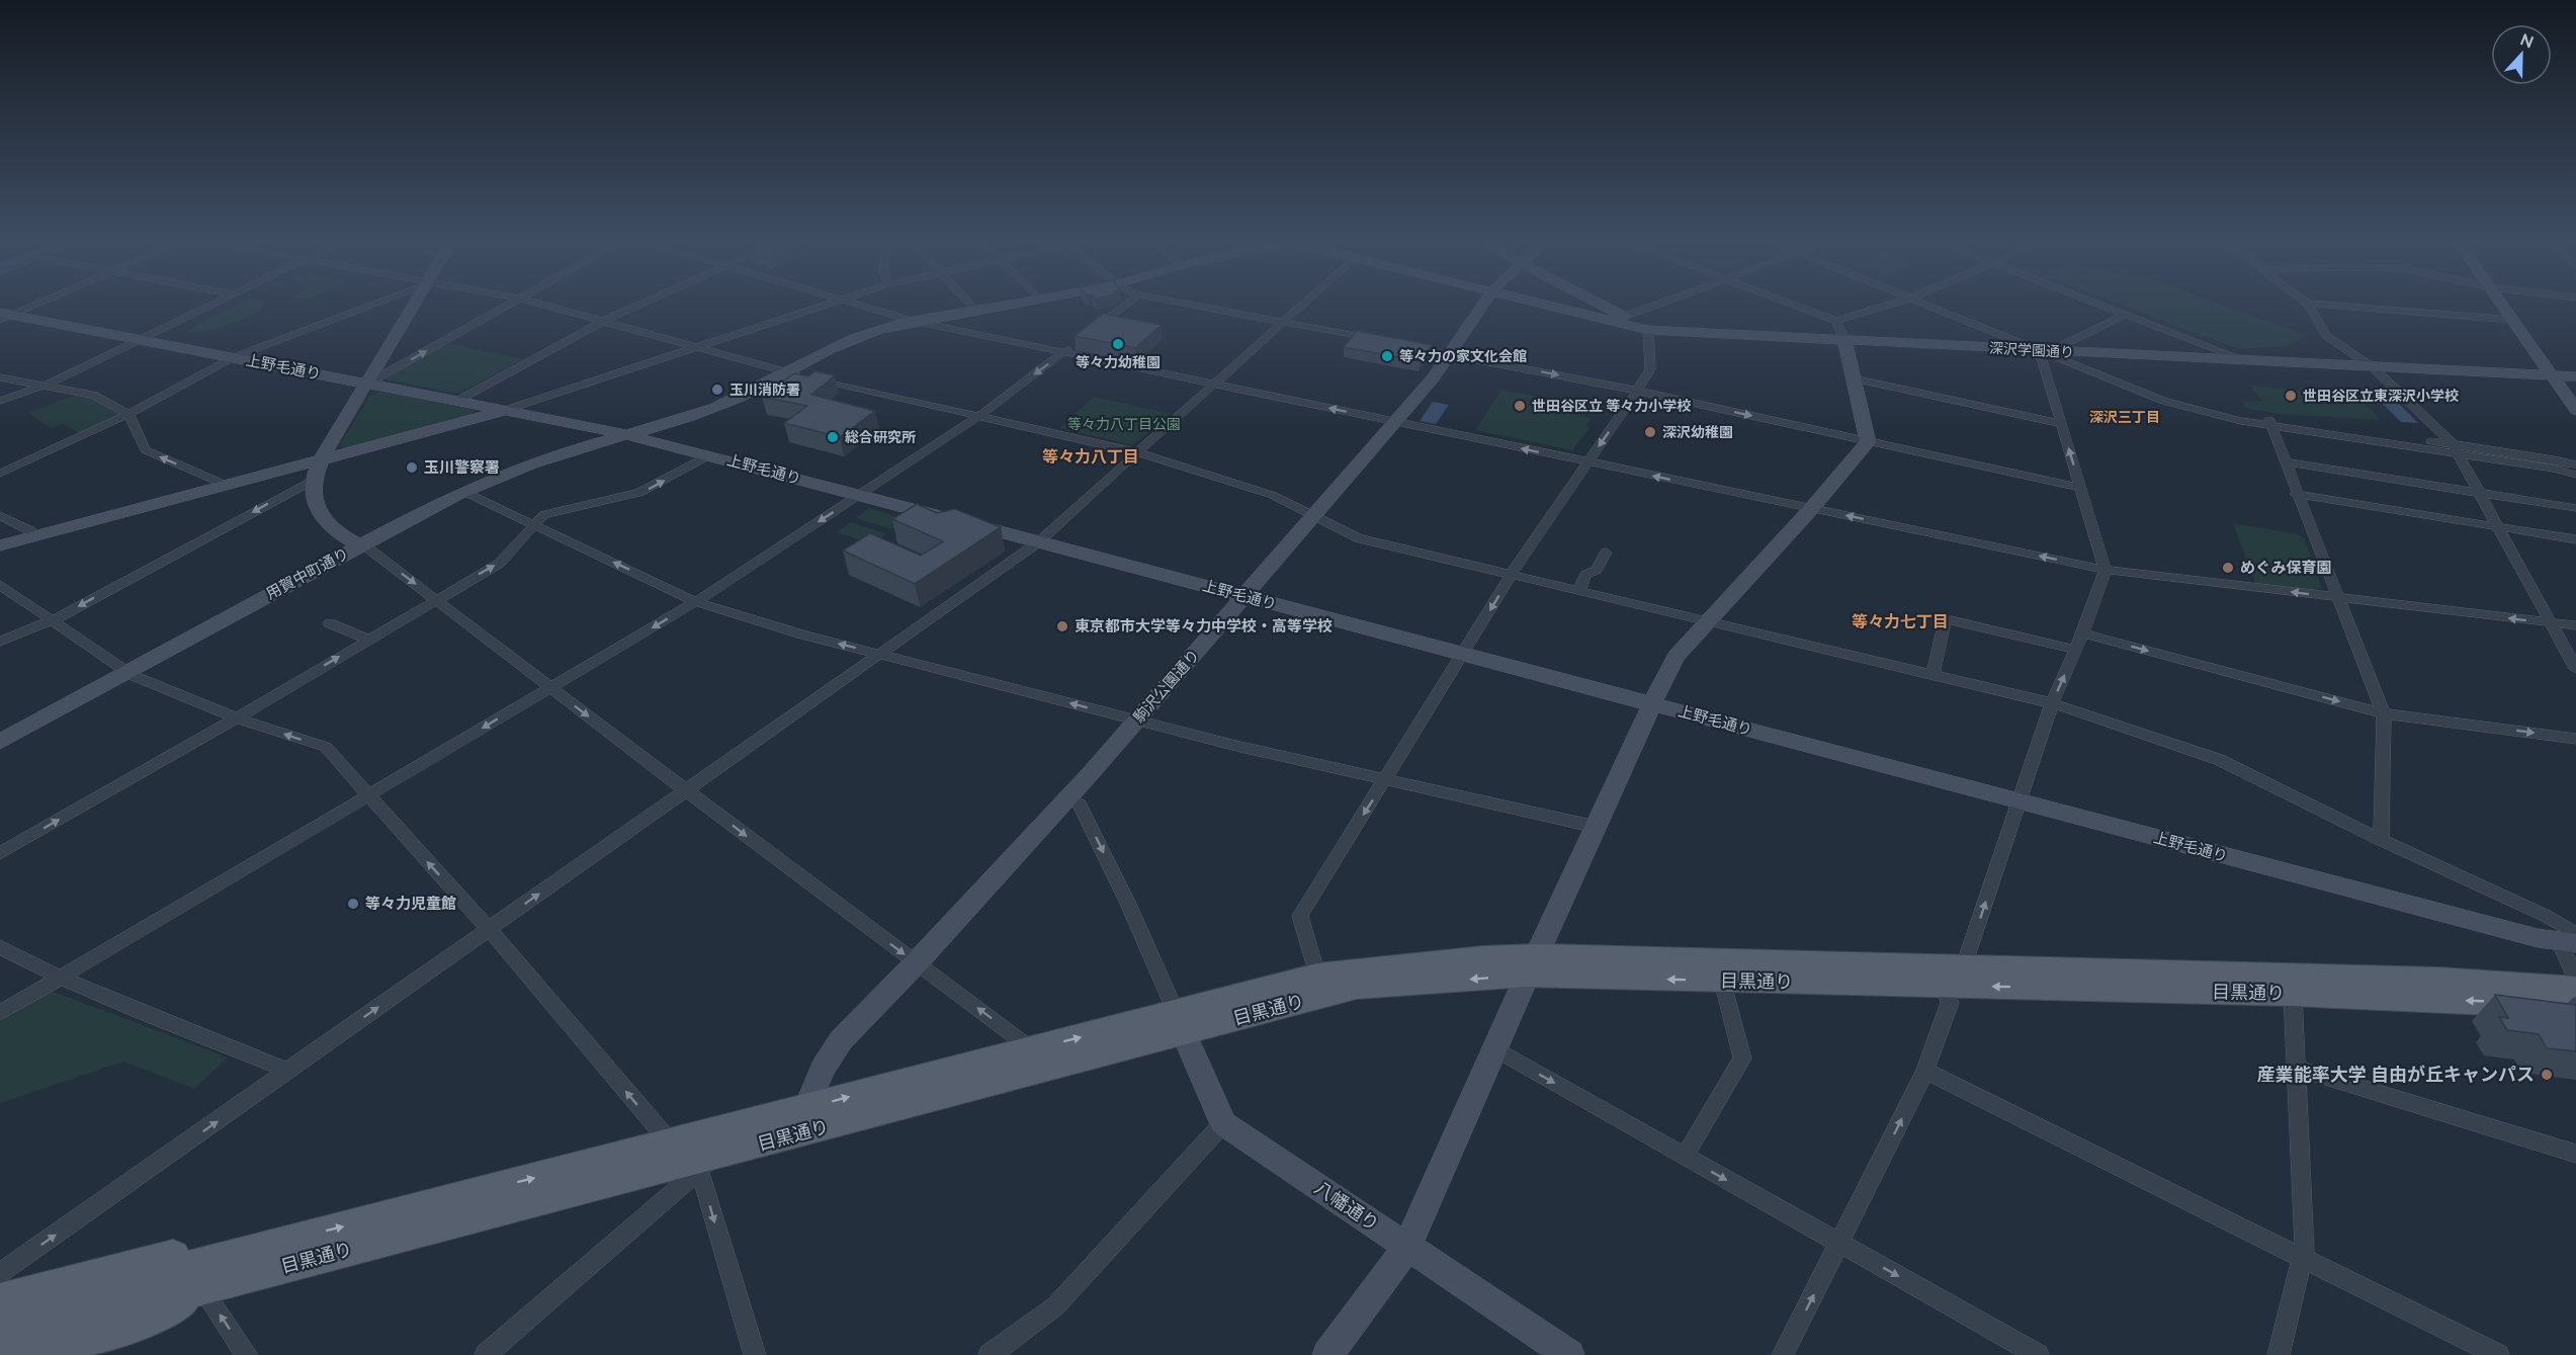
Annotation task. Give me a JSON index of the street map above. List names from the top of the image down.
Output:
{
  "streets": {
    "main road": ["目黒通り"],
    "street": [
      "深沢学園通り",
      "上野毛通り",
      "用賀中町通り",
      "駒沢公園通り",
      "八幡通り"
    ]
  },
  "crossings": [
    ["上野毛通り", "駒沢公園通り"],
    ["駒沢公園通り", "目黒通り"]
  ],
  "districts": ["深沢三丁目", "等々力八丁目", "等々力七丁目"],
  "parks": ["等々力八丁目公園"],
  "places": [
    "等々力幼稚園",
    "等々力の家文化会館",
    "玉川消防署",
    "世田谷区立東深沢小学校",
    "世田谷区立 等々力小学校",
    "深沢幼稚園",
    "総合研究所",
    "玉川警察署",
    "めぐみ保育園",
    "東京都市大学等々力中学校・高等学校",
    "等々力児童館",
    "産業能率大学 自由が丘キャンパス"
  ],
  "north": "top"
}
